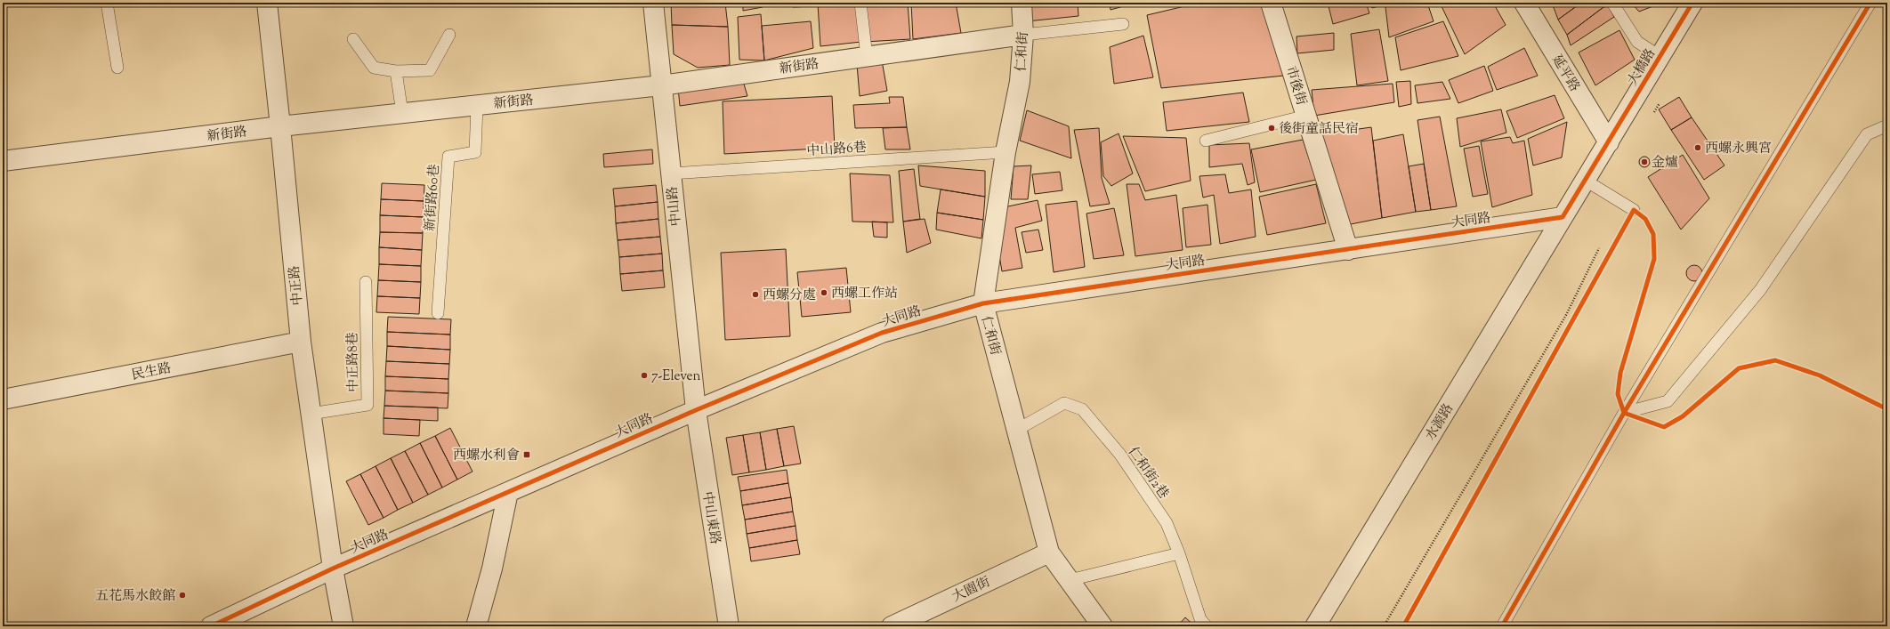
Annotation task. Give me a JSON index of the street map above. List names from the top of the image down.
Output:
{
  "streets": {
    "street": [
      "仁和街",
      "新街路",
      "大橋路",
      "延平路",
      "市後街",
      "中山路",
      "大同路",
      "中正路",
      "民生路",
      "水源路",
      "中山東路",
      "大園街"
    ],
    "lane": [
      "中山路6巷",
      "新街路60巷",
      "中正路8巷",
      "仁和街2巷"
    ]
  },
  "crossings": [
    ["仁和街", "新街路"],
    ["仁和街", "中山路6巷"],
    ["仁和街", "大同路"],
    ["仁和街", "仁和街2巷"],
    ["仁和街", "大園街"],
    ["新街路", "新街路60巷"],
    ["新街路", "中山路"],
    ["新街路", "中正路"],
    ["大橋路", "延平路"],
    ["市後街", "大同路"],
    ["中山路6巷", "中山路"],
    ["中山路", "大同路"],
    ["中山路", "中山東路"],
    ["大同路", "中正路"],
    ["大同路", "水源路"],
    ["大同路", "中山東路"],
    ["中正路", "中正路8巷"],
    ["中正路", "民生路"]
  ],
  "places": {
    "other": [
      "後街童話民宿",
      "西螺永興宮",
      "金爐",
      "西螺工作站",
      "西螺分處",
      "7-Eleven",
      "五花馬水餃館"
    ],
    "transit": ["西螺水利會"]
  }
}
